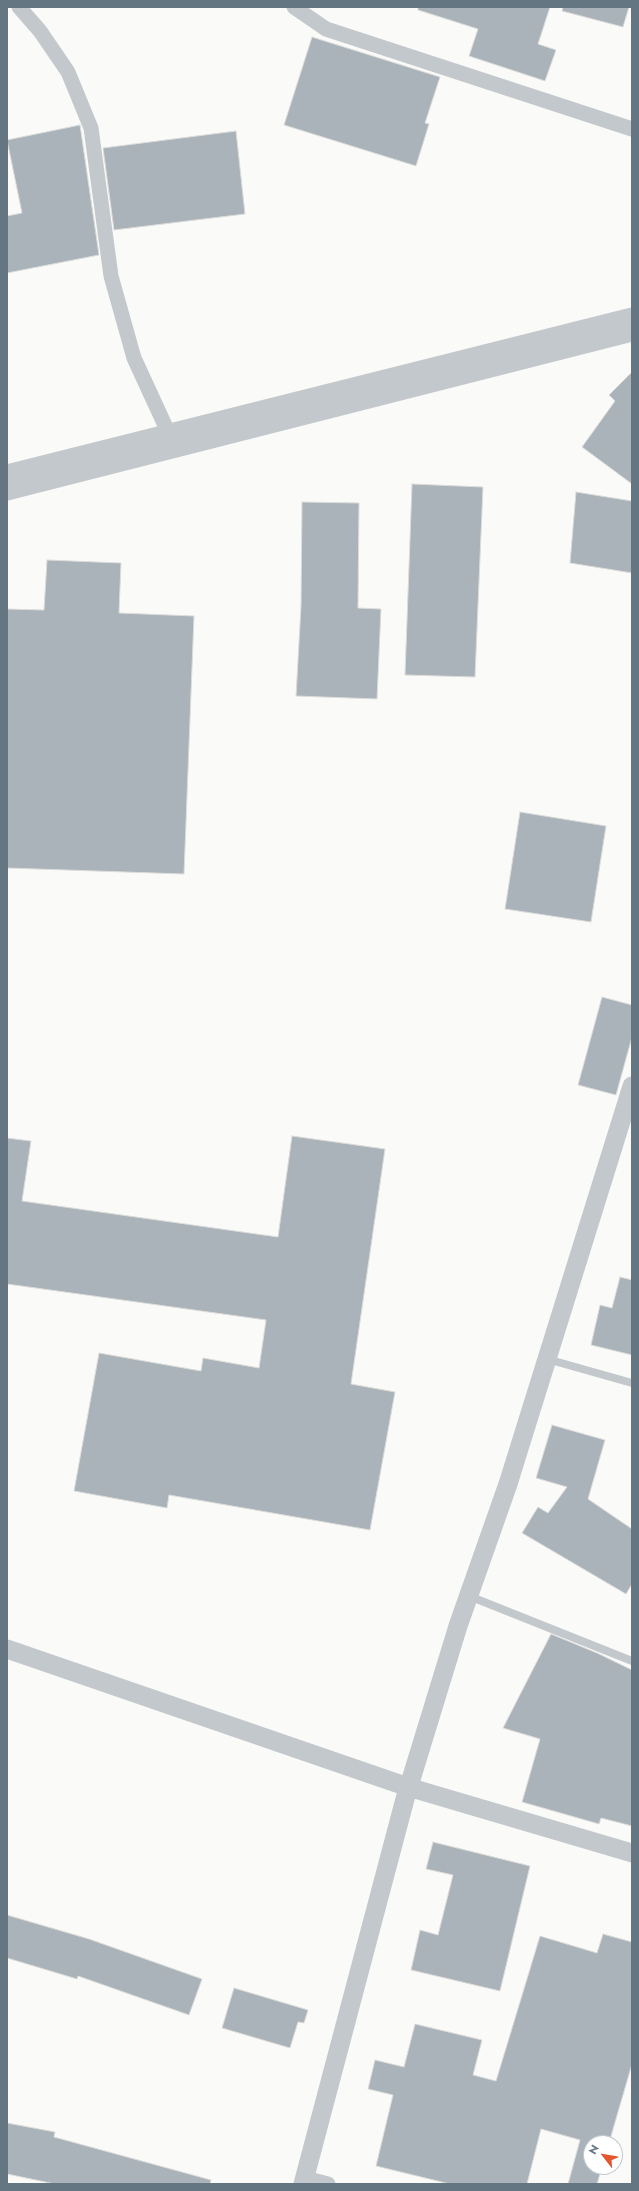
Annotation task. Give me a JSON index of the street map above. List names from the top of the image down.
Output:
{
  "north": "top left"
}
